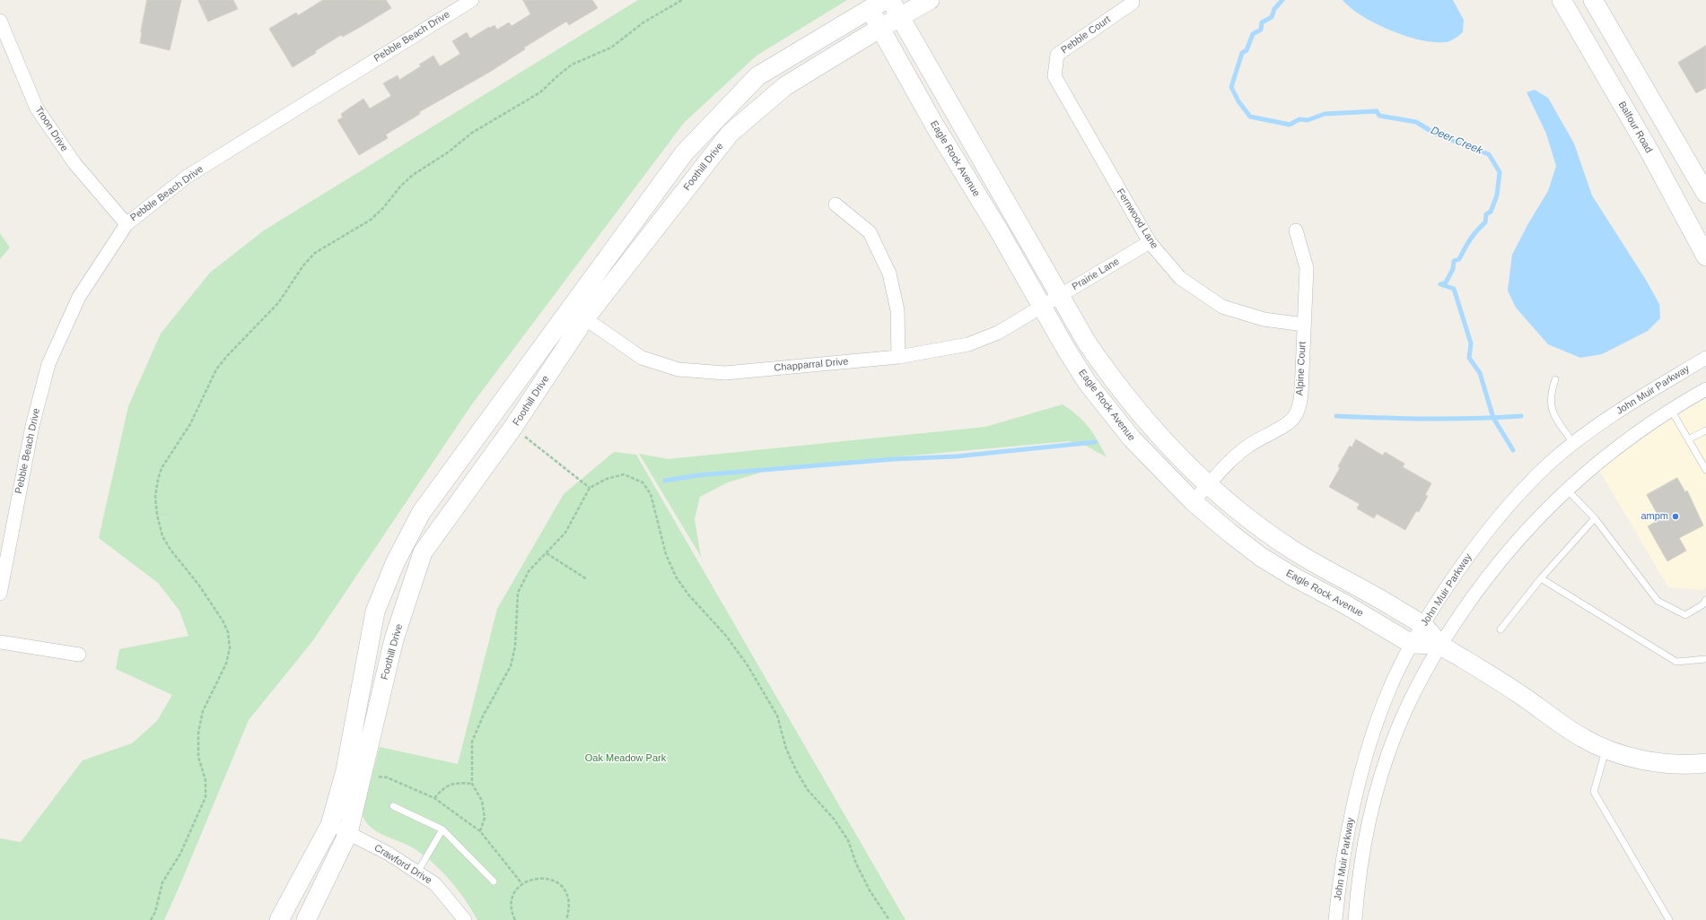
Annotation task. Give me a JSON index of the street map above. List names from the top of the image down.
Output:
{
  "streets": {
    "street": [
      "Pebble Court",
      "Pebble Beach Drive",
      "Balfour Road",
      "Troon Drive",
      "Eagle Rock Avenue",
      "Foothill Drive",
      "Fernwood Lane",
      "Prairie Lane",
      "Chapparral Drive",
      "Alpine Court",
      "John Muir Parkway",
      "Crawford Drive"
    ]
  },
  "crossings": [
    ["Pebble Court", "Fernwood Lane"],
    ["Pebble Beach Drive", "Troon Drive"],
    ["Eagle Rock Avenue", "Foothill Drive"],
    ["Eagle Rock Avenue", "Prairie Lane"],
    ["Eagle Rock Avenue", "Chapparral Drive"],
    ["Eagle Rock Avenue", "Alpine Court"],
    ["Eagle Rock Avenue", "John Muir Parkway"],
    ["Foothill Drive", "Chapparral Drive"],
    ["Foothill Drive", "Crawford Drive"],
    ["Fernwood Lane", "Prairie Lane"],
    ["Fernwood Lane", "Alpine Court"],
    ["Prairie Lane", "Chapparral Drive"]
  ],
  "water": ["Deer Creek"],
  "parks": ["Oak Meadow Park"],
  "places": ["ampm"]
}
